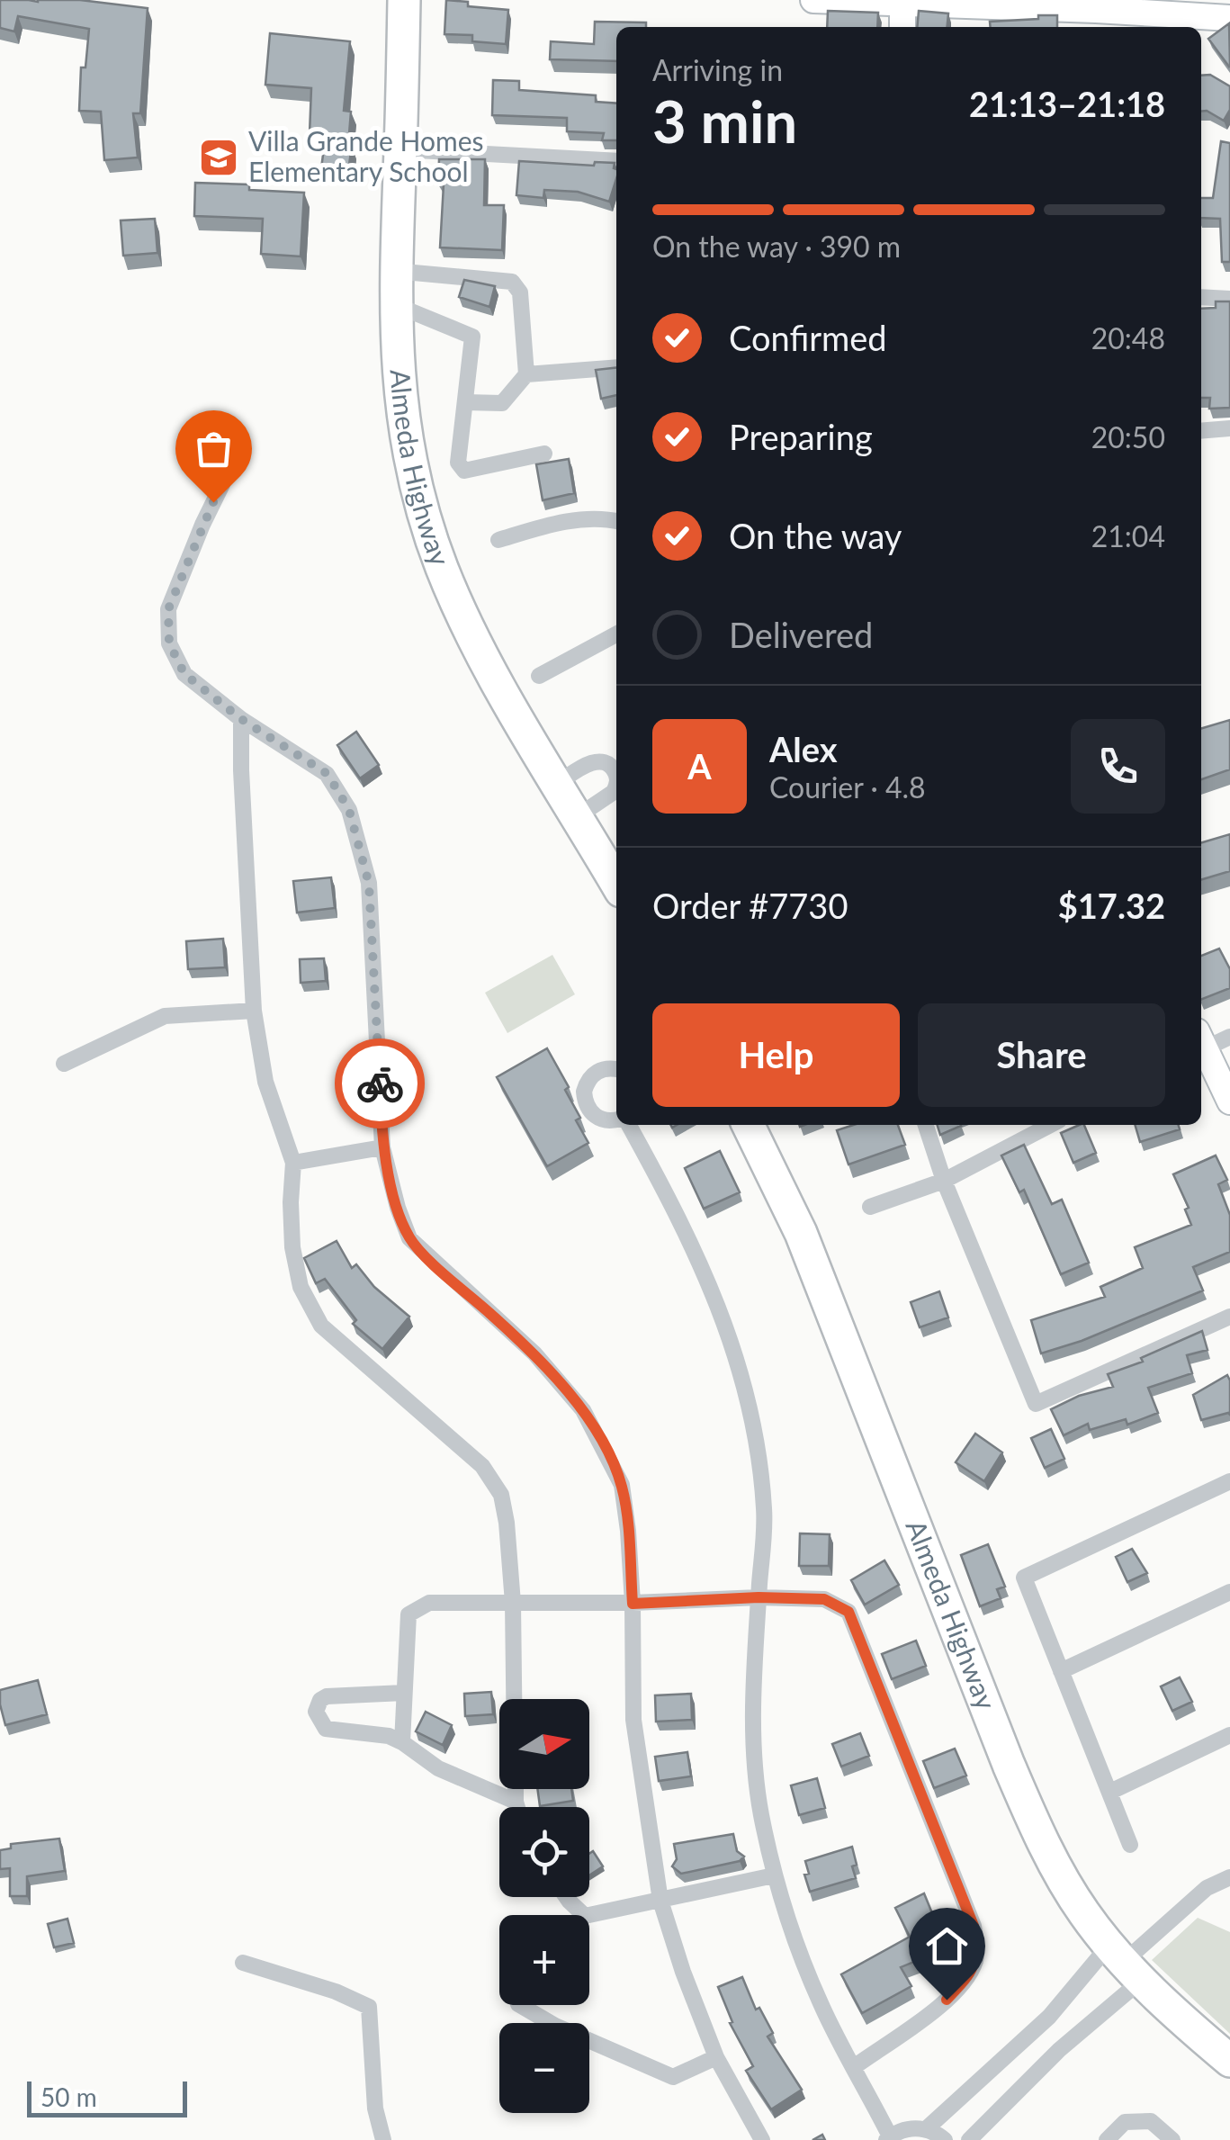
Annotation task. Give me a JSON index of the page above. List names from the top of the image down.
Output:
{
  "streets": {
    "highway": ["Almeda Highway"]
  },
  "places": {
    "school or university": ["Villa Grande Homes Elementary School"]
  },
  "scale_bar": "50 m",
  "north": "right",
  "page": {
    "heading": ["3 min", "Arriving in", "21:13–21:18"],
    "panel": [
      "Alex",
      "Courier · 4.8",
      "Order #7730",
      "$17.32"
    ],
    "bar": "On the way · 390 m",
    "list": [
      ["Confirmed", "20:48"],
      ["Preparing", "20:50"],
      ["On the way", "21:04"],
      "Delivered"
    ],
    "round": "A",
    "buttons": ["Help", "Share"],
    "map_buttons": ["+", "−"],
    "scale": "50 m"
  }
}
